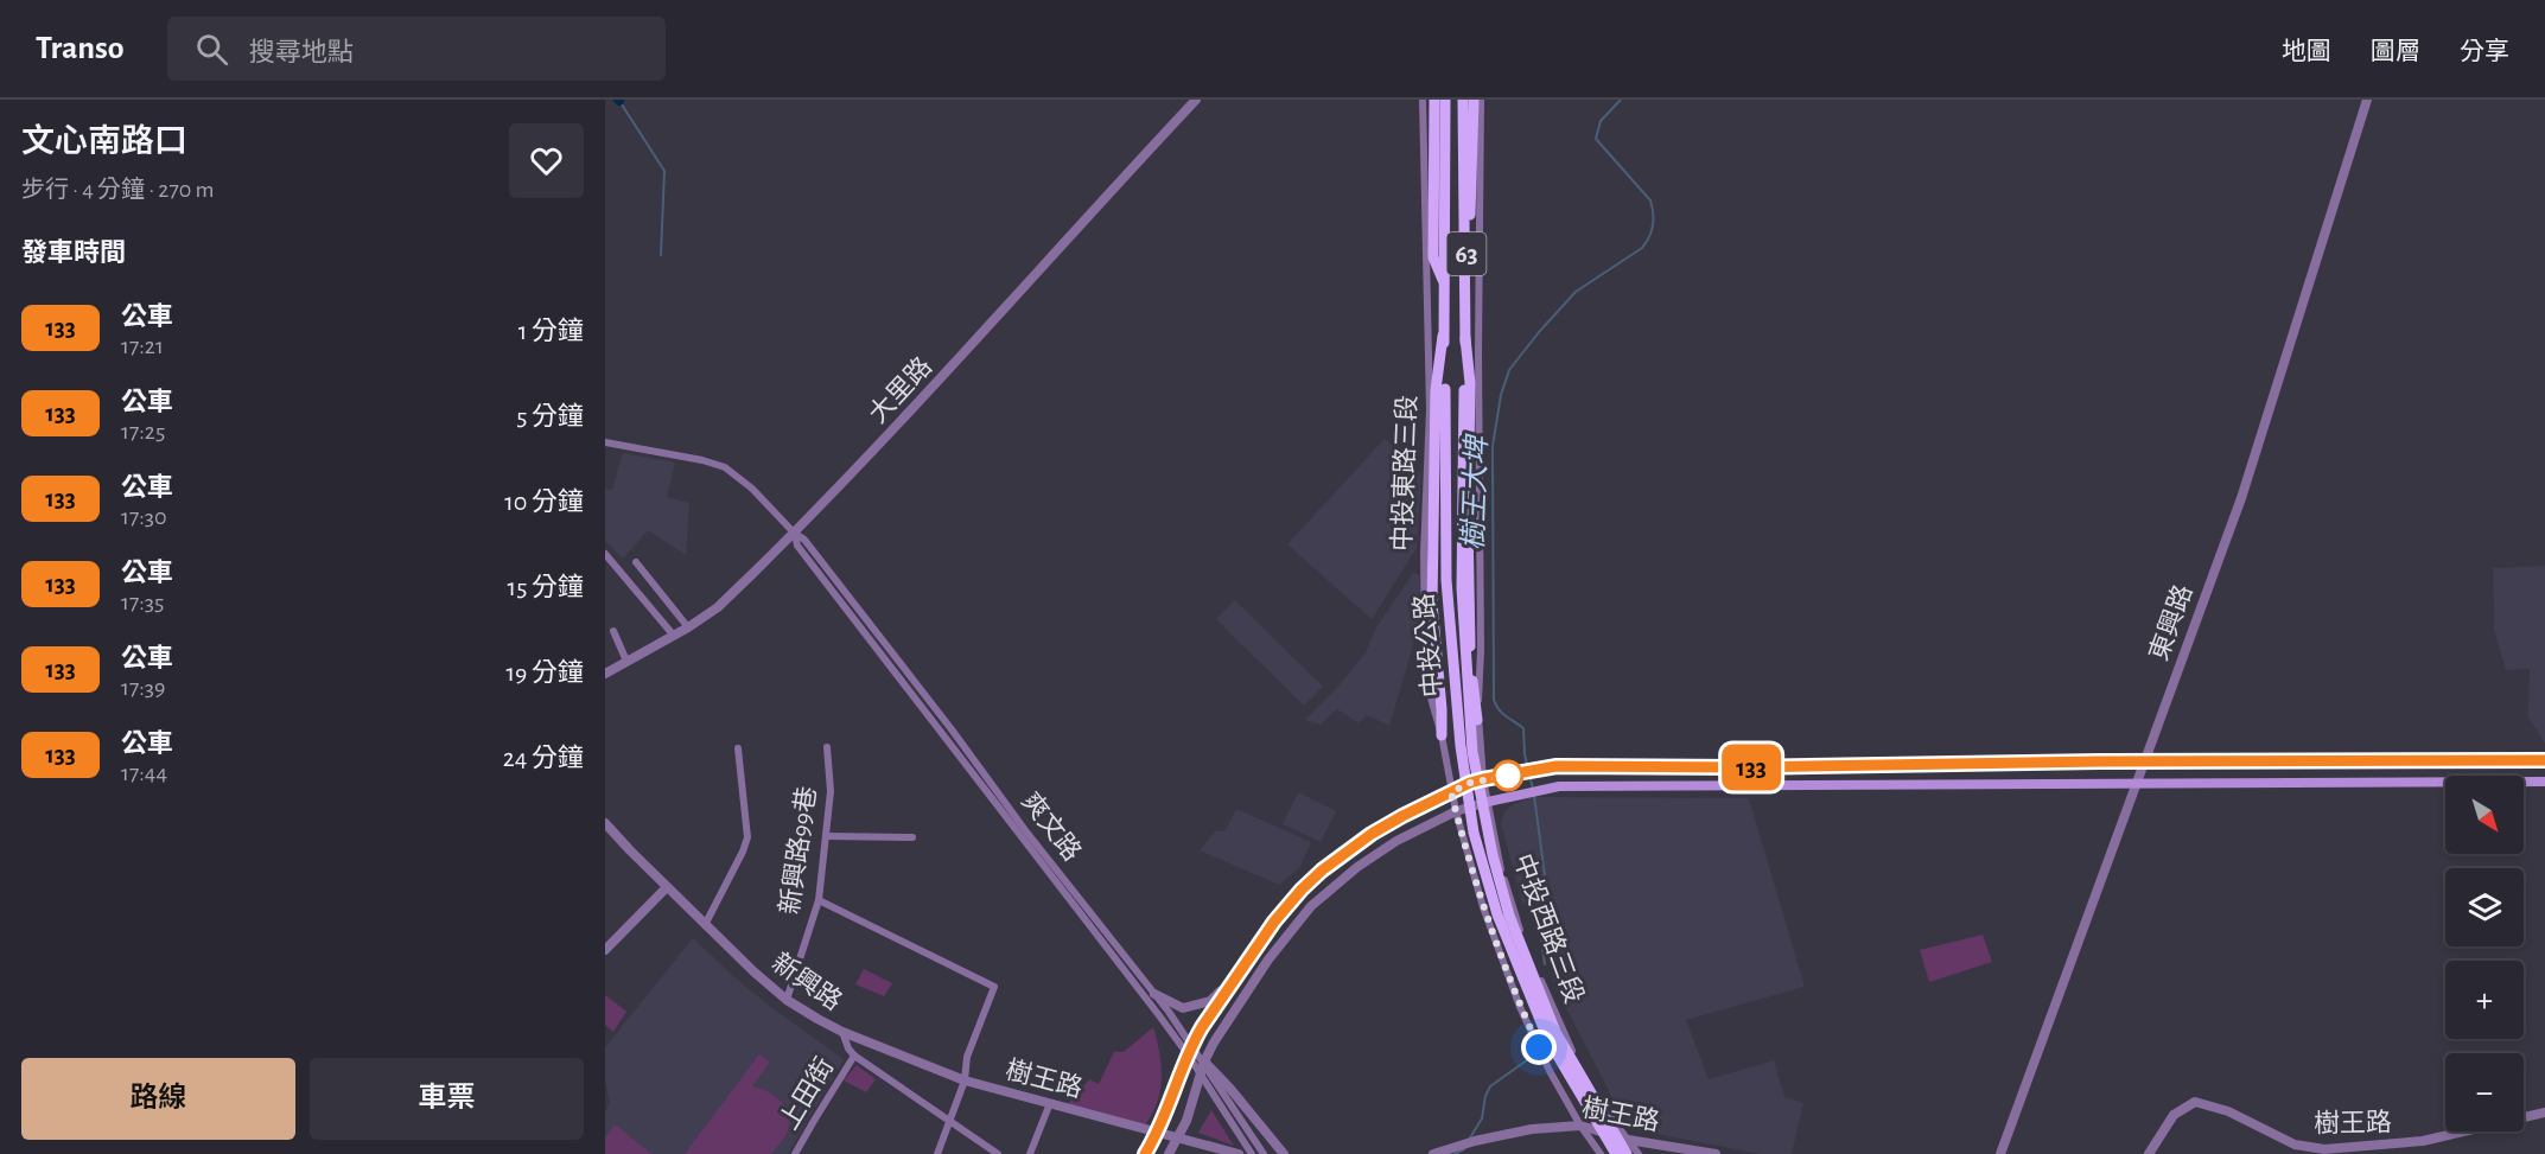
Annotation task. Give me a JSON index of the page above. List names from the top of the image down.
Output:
{
  "streets": {
    "main road": ["63", "中投公路"],
    "street": [
      "大里路",
      "中投東路三段",
      "東興路",
      "爽文路",
      "新興路99巷",
      "中投西路三段",
      "新興路",
      "樹王路",
      "上田街"
    ]
  },
  "crossings": [
    ["大里路", "爽文路"],
    ["中投東路三段", "樹王路"],
    ["新興路99巷", "新興路"],
    ["中投西路三段", "樹王路"],
    ["新興路", "樹王路"],
    ["新興路", "上田街"]
  ],
  "water": ["樹王大埤"],
  "lines": ["bus line 133"],
  "north": "bottom right",
  "page": {
    "header": "Transo",
    "search": "搜尋地點",
    "nav": ["地圖", "圖層", "分享"],
    "heading": [
      ["文心南路口", "步行 · 4 分鐘 · 270 m"],
      "發車時間"
    ],
    "on_map": "133",
    "list": [
      {
        "mark": "133",
        "name": "公車",
        "note": "17:21",
        "value": "1 分鐘"
      },
      {
        "mark": "133",
        "name": "公車",
        "note": "17:25",
        "value": "5 分鐘"
      },
      {
        "mark": "133",
        "name": "公車",
        "note": "17:30",
        "value": "10 分鐘"
      },
      {
        "mark": "133",
        "name": "公車",
        "note": "17:35",
        "value": "15 分鐘"
      },
      {
        "mark": "133",
        "name": "公車",
        "note": "17:39",
        "value": "19 分鐘"
      },
      {
        "mark": "133",
        "name": "公車",
        "note": "17:44",
        "value": "24 分鐘"
      }
    ],
    "map_buttons": ["+", "−"],
    "buttons": ["路線", "車票"]
  }
}
